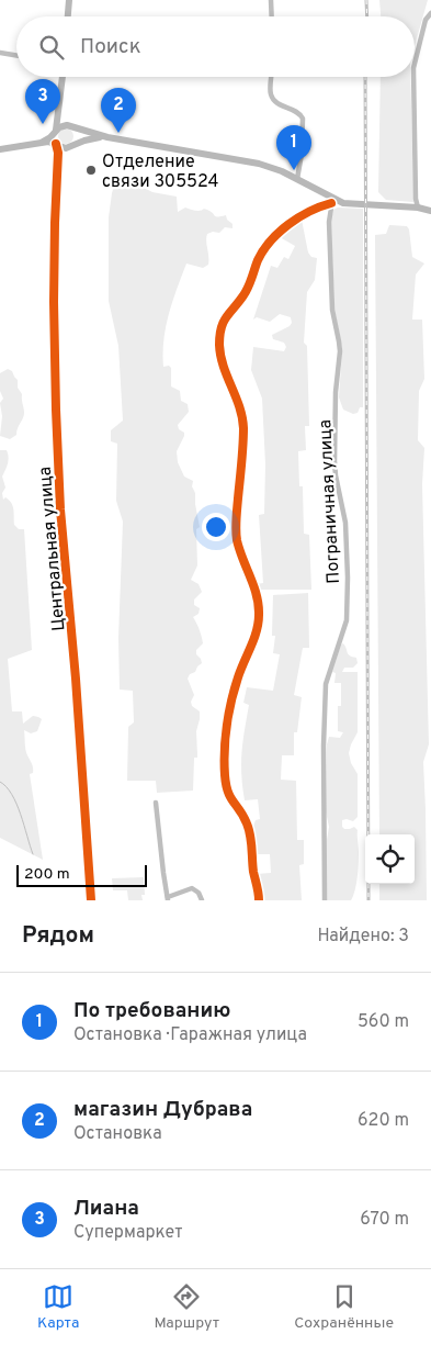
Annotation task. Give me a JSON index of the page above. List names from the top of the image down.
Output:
{
  "streets": {
    "street": ["Пограничная улица", "Центральная улица"]
  },
  "places": ["Отделение связи 305524"],
  "scale_bar": "200 m",
  "page": {
    "search": "Поиск",
    "pins": ["3", "2", "1"],
    "scale": "200 m",
    "heading": ["Рядом", "Найдено: 3"],
    "list": [
      {
        "mark": "1",
        "name": "По требованию",
        "note": "Остановка · Гаражная улица",
        "value": "560 m"
      },
      {
        "mark": "2",
        "name": "магазин Дубрава",
        "note": "Остановка",
        "value": "620 m"
      },
      {
        "mark": "3",
        "name": "Лиана",
        "note": "Супермаркет",
        "value": "670 m"
      }
    ],
    "nav": ["Карта", "Маршрут", "Сохранённые"]
  }
}
